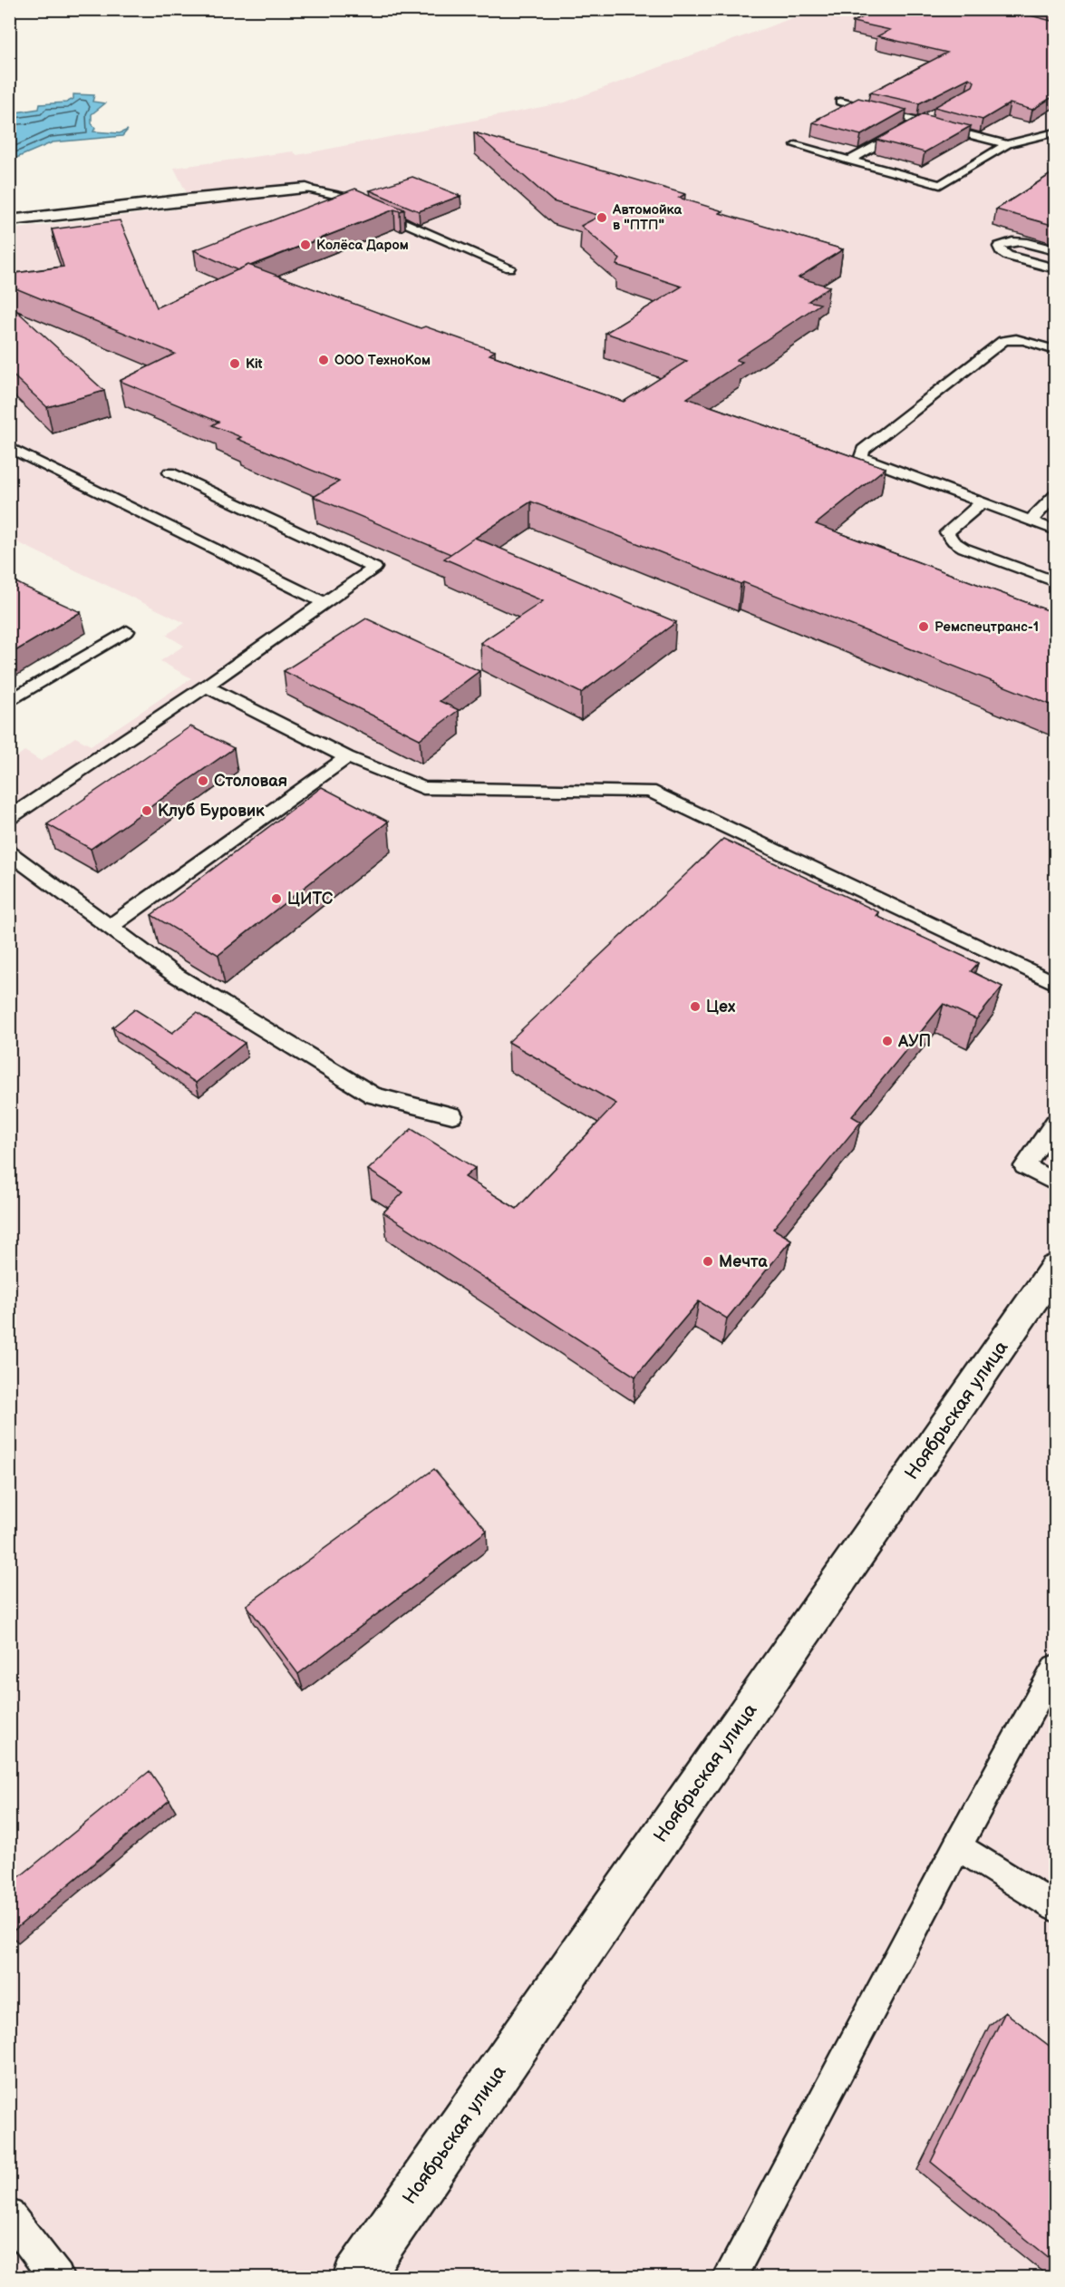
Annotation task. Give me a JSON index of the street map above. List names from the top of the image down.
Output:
{
  "streets": {
    "main road": ["Ноябрьская улица"]
  },
  "places": [
    "Автомойка в \"ПТП\"",
    "Колёса Даром",
    "ООО ТехноКом",
    "Kit",
    "Ремспецтранс-1",
    "Столовая",
    "Клуб Буровик",
    "ЦИТС",
    "Цех",
    "АУП",
    "Мечта"
  ]
}
